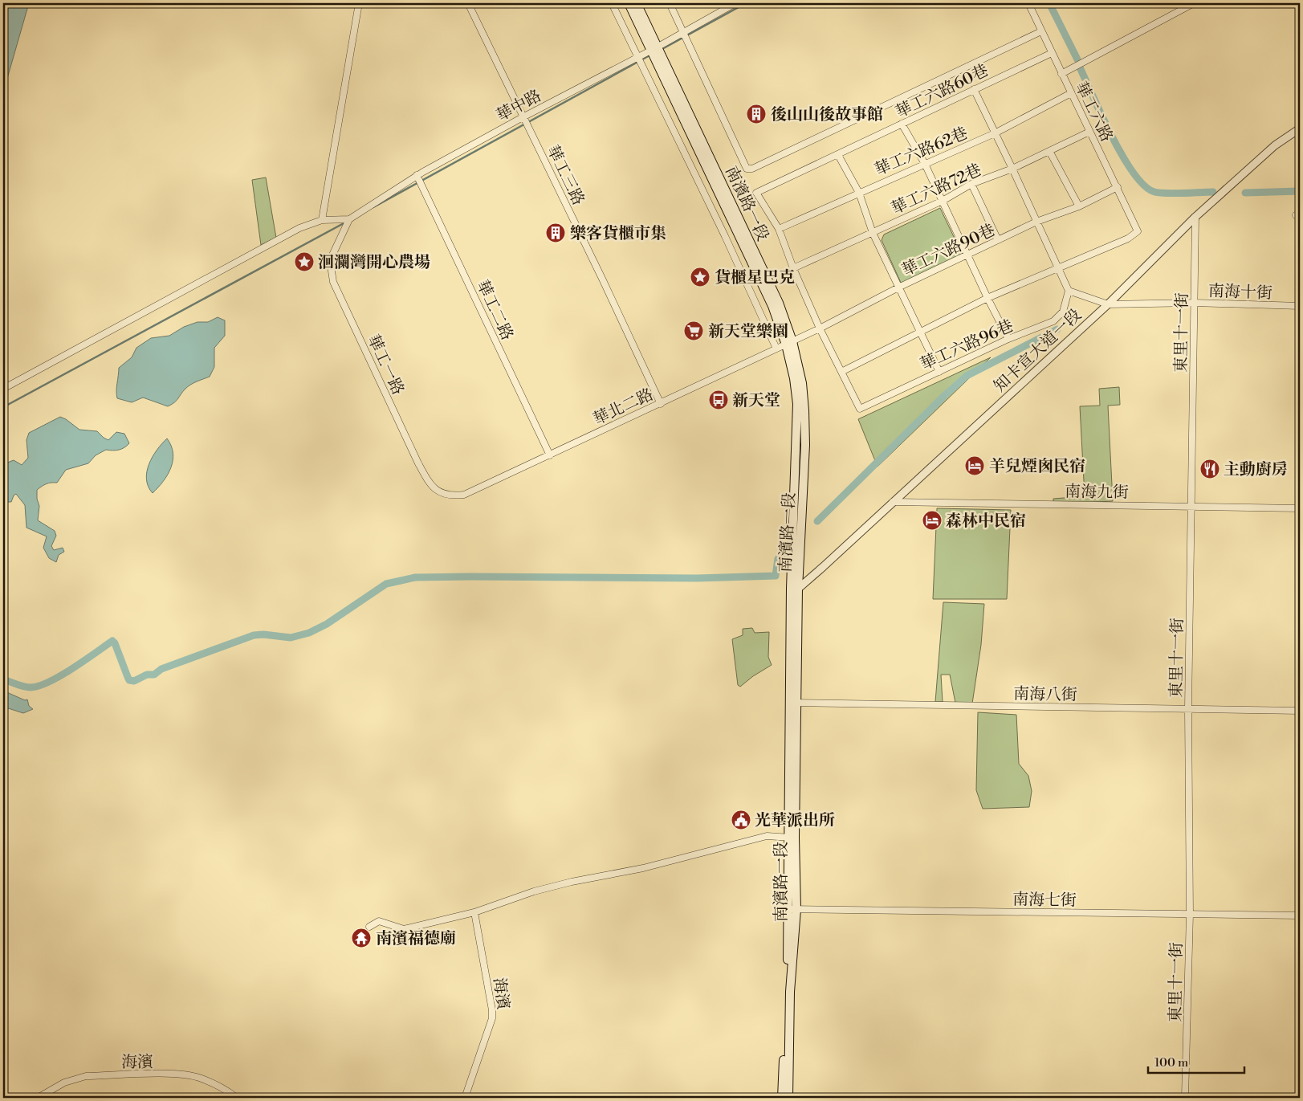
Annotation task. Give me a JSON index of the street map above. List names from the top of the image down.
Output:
{
  "streets": {
    "main road": ["南濱路一段"],
    "street": [
      "華工六路60巷",
      "華中路",
      "華工六路",
      "華工六路62巷",
      "華工三路",
      "華工六路72巷",
      "華工六路90巷",
      "南海十街",
      "華工二路",
      "東里十一街",
      "華工六路96巷",
      "知卡宣大道一段",
      "華工一路",
      "華北二路",
      "南海九街",
      "南海八街",
      "南海七街",
      "海濱"
    ]
  },
  "crossings": [
    ["華工六路60巷", "華工六路"],
    ["華工六路60巷", "華工六路62巷"],
    ["華中路", "華工三路"],
    ["華中路", "南濱路一段"],
    ["華中路", "華工二路"],
    ["華中路", "華工一路"],
    ["華工六路", "華工六路62巷"],
    ["華工六路", "華工六路72巷"],
    ["華工六路", "華工六路90巷"],
    ["華工三路", "華北二路"],
    ["南濱路一段", "華工六路90巷"],
    ["南濱路一段", "知卡宣大道一段"],
    ["南濱路一段", "華北二路"],
    ["南濱路一段", "南海八街"],
    ["南濱路一段", "南海七街"],
    ["華工六路90巷", "華北二路"],
    ["南海十街", "東里十一街"],
    ["南海十街", "知卡宣大道一段"],
    ["華工二路", "華北二路"],
    ["東里十一街", "知卡宣大道一段"],
    ["東里十一街", "南海九街"],
    ["東里十一街", "南海八街"],
    ["東里十一街", "南海七街"],
    ["知卡宣大道一段", "南海九街"],
    ["華工一路", "華北二路"]
  ],
  "places": {
    "building": ["後山山後故事館", "樂客貨櫃市集"],
    "place": ["洄瀾灣開心農場", "貨櫃星巴克"],
    "supermarket": ["新天堂樂園"],
    "bus stop": ["新天堂"],
    "hotel": ["羊兒煙囪民宿", "森林中民宿"],
    "restaurant": ["主動廚房"],
    "public building": ["光華派出所"],
    "temple": ["南濱福德廟"]
  },
  "scale_bar": "100 m"
}
